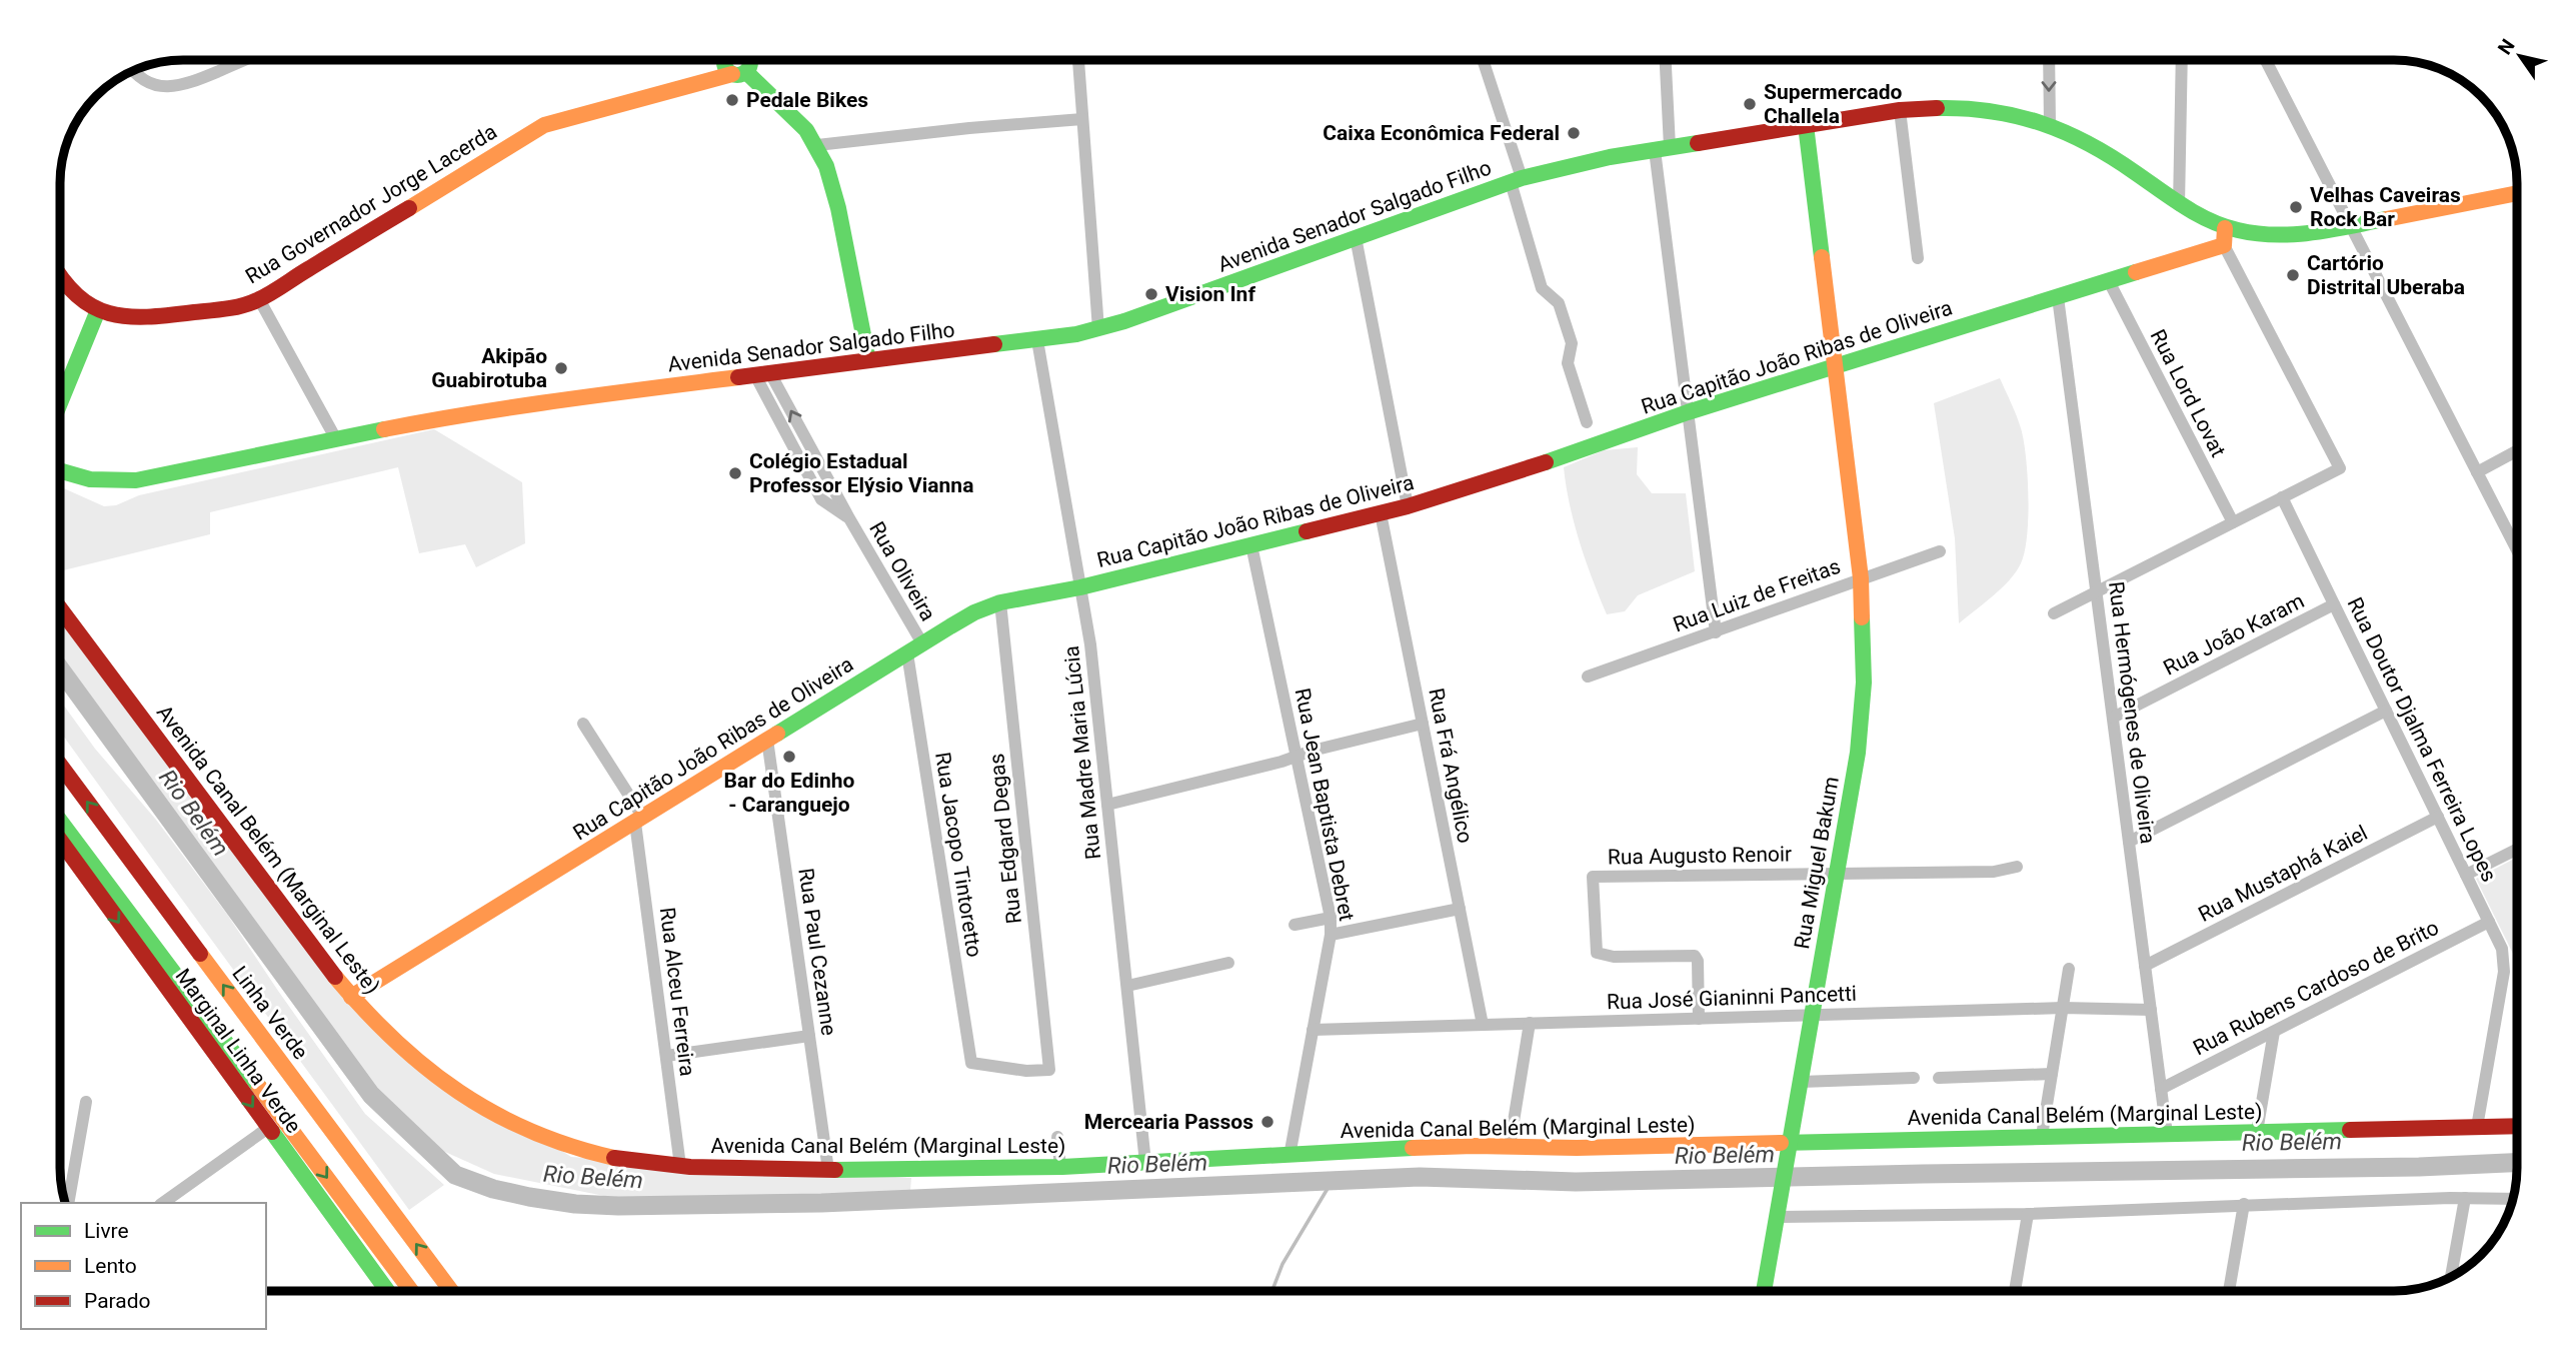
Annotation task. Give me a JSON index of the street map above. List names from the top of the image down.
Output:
{
  "streets": {
    "main road": [
      "Rua Governador Jorge Lacerda",
      "Avenida Senador Salgado Filho",
      "Rua Capitão João Ribas de Oliveira",
      "Avenida Canal Belém (Marginal Leste)",
      "Rua Miguel Bakum",
      "Linha Verde",
      "Marginal Linha Verde"
    ],
    "street": [
      "Rua Lord Lovat",
      "Rua Oliveira",
      "Rua Luiz de Freitas",
      "Rua João Karam",
      "Rua Hermógenes de Oliveira",
      "Rua Doutor Djalma Ferreira Lopes",
      "Rua Madre Maria Lúcia",
      "Rua Frá Angélico",
      "Rua Jean Baptista Debret",
      "Rua Edgard Degas",
      "Rua Jacopo Tintoretto",
      "Rua Augusto Renoir",
      "Rua Mustaphá Kaiel",
      "Rua Paul Cezanne",
      "Rua Rubens Cardoso de Brito",
      "Rua Alceu Ferreira",
      "Rua José Gianinni Pancetti"
    ]
  },
  "crossings": [
    ["Avenida Senador Salgado Filho", "Rua Oliveira"],
    ["Avenida Senador Salgado Filho", "Rua Madre Maria Lúcia"],
    ["Avenida Senador Salgado Filho", "Rua Miguel Bakum"],
    ["Rua Capitão João Ribas de Oliveira", "Rua Lord Lovat"],
    ["Rua Capitão João Ribas de Oliveira", "Rua Oliveira"],
    ["Rua Capitão João Ribas de Oliveira", "Rua Hermógenes de Oliveira"],
    ["Rua Capitão João Ribas de Oliveira", "Rua Madre Maria Lúcia"],
    ["Rua Capitão João Ribas de Oliveira", "Rua Frá Angélico"],
    ["Rua Capitão João Ribas de Oliveira", "Rua Jean Baptista Debret"],
    ["Rua Capitão João Ribas de Oliveira", "Rua Edgard Degas"],
    ["Rua Capitão João Ribas de Oliveira", "Avenida Canal Belém (Marginal Leste)"],
    ["Rua Capitão João Ribas de Oliveira", "Rua Jacopo Tintoretto"],
    ["Rua Capitão João Ribas de Oliveira", "Rua Miguel Bakum"],
    ["Rua Capitão João Ribas de Oliveira", "Rua Paul Cezanne"],
    ["Rua Capitão João Ribas de Oliveira", "Rua Alceu Ferreira"],
    ["Rua Luiz de Freitas", "Rua Miguel Bakum"],
    ["Rua João Karam", "Rua Hermógenes de Oliveira"],
    ["Rua João Karam", "Rua Doutor Djalma Ferreira Lopes"],
    ["Rua Hermógenes de Oliveira", "Avenida Canal Belém (Marginal Leste)"],
    ["Rua Hermógenes de Oliveira", "Rua Mustaphá Kaiel"],
    ["Rua Hermógenes de Oliveira", "Rua Rubens Cardoso de Brito"],
    ["Rua Hermógenes de Oliveira", "Rua José Gianinni Pancetti"],
    ["Rua Doutor Djalma Ferreira Lopes", "Avenida Canal Belém (Marginal Leste)"],
    ["Rua Doutor Djalma Ferreira Lopes", "Rua Mustaphá Kaiel"],
    ["Rua Doutor Djalma Ferreira Lopes", "Rua Rubens Cardoso de Brito"],
    ["Rua Madre Maria Lúcia", "Avenida Canal Belém (Marginal Leste)"],
    ["Rua Frá Angélico", "Rua José Gianinni Pancetti"],
    ["Rua Jean Baptista Debret", "Avenida Canal Belém (Marginal Leste)"],
    ["Rua Jean Baptista Debret", "Rua José Gianinni Pancetti"],
    ["Rua Edgard Degas", "Rua Jacopo Tintoretto"],
    ["Avenida Canal Belém (Marginal Leste)", "Rua Miguel Bakum"],
    ["Avenida Canal Belém (Marginal Leste)", "Rua Paul Cezanne"],
    ["Avenida Canal Belém (Marginal Leste)", "Rua Alceu Ferreira"],
    ["Rua Augusto Renoir", "Rua Miguel Bakum"],
    ["Rua Augusto Renoir", "Rua José Gianinni Pancetti"],
    ["Rua Miguel Bakum", "Rua José Gianinni Pancetti"]
  ],
  "water": ["Rio Belém"],
  "places": [
    "Pedale Bikes",
    "Supermercado Challela",
    "Caixa Econômica Federal",
    "Velhas Caveiras Rock Bar",
    "Cartório Distrital Uberaba",
    "Vision Inf",
    "Akipão Guabirotuba",
    "Colégio Estadual Professor Elýsio Vianna",
    "Bar do Edinho - Caranguejo",
    "Mercearia Passos"
  ],
  "legend": ["Livre", "Lento", "Parado"],
  "north": "top left"
}
